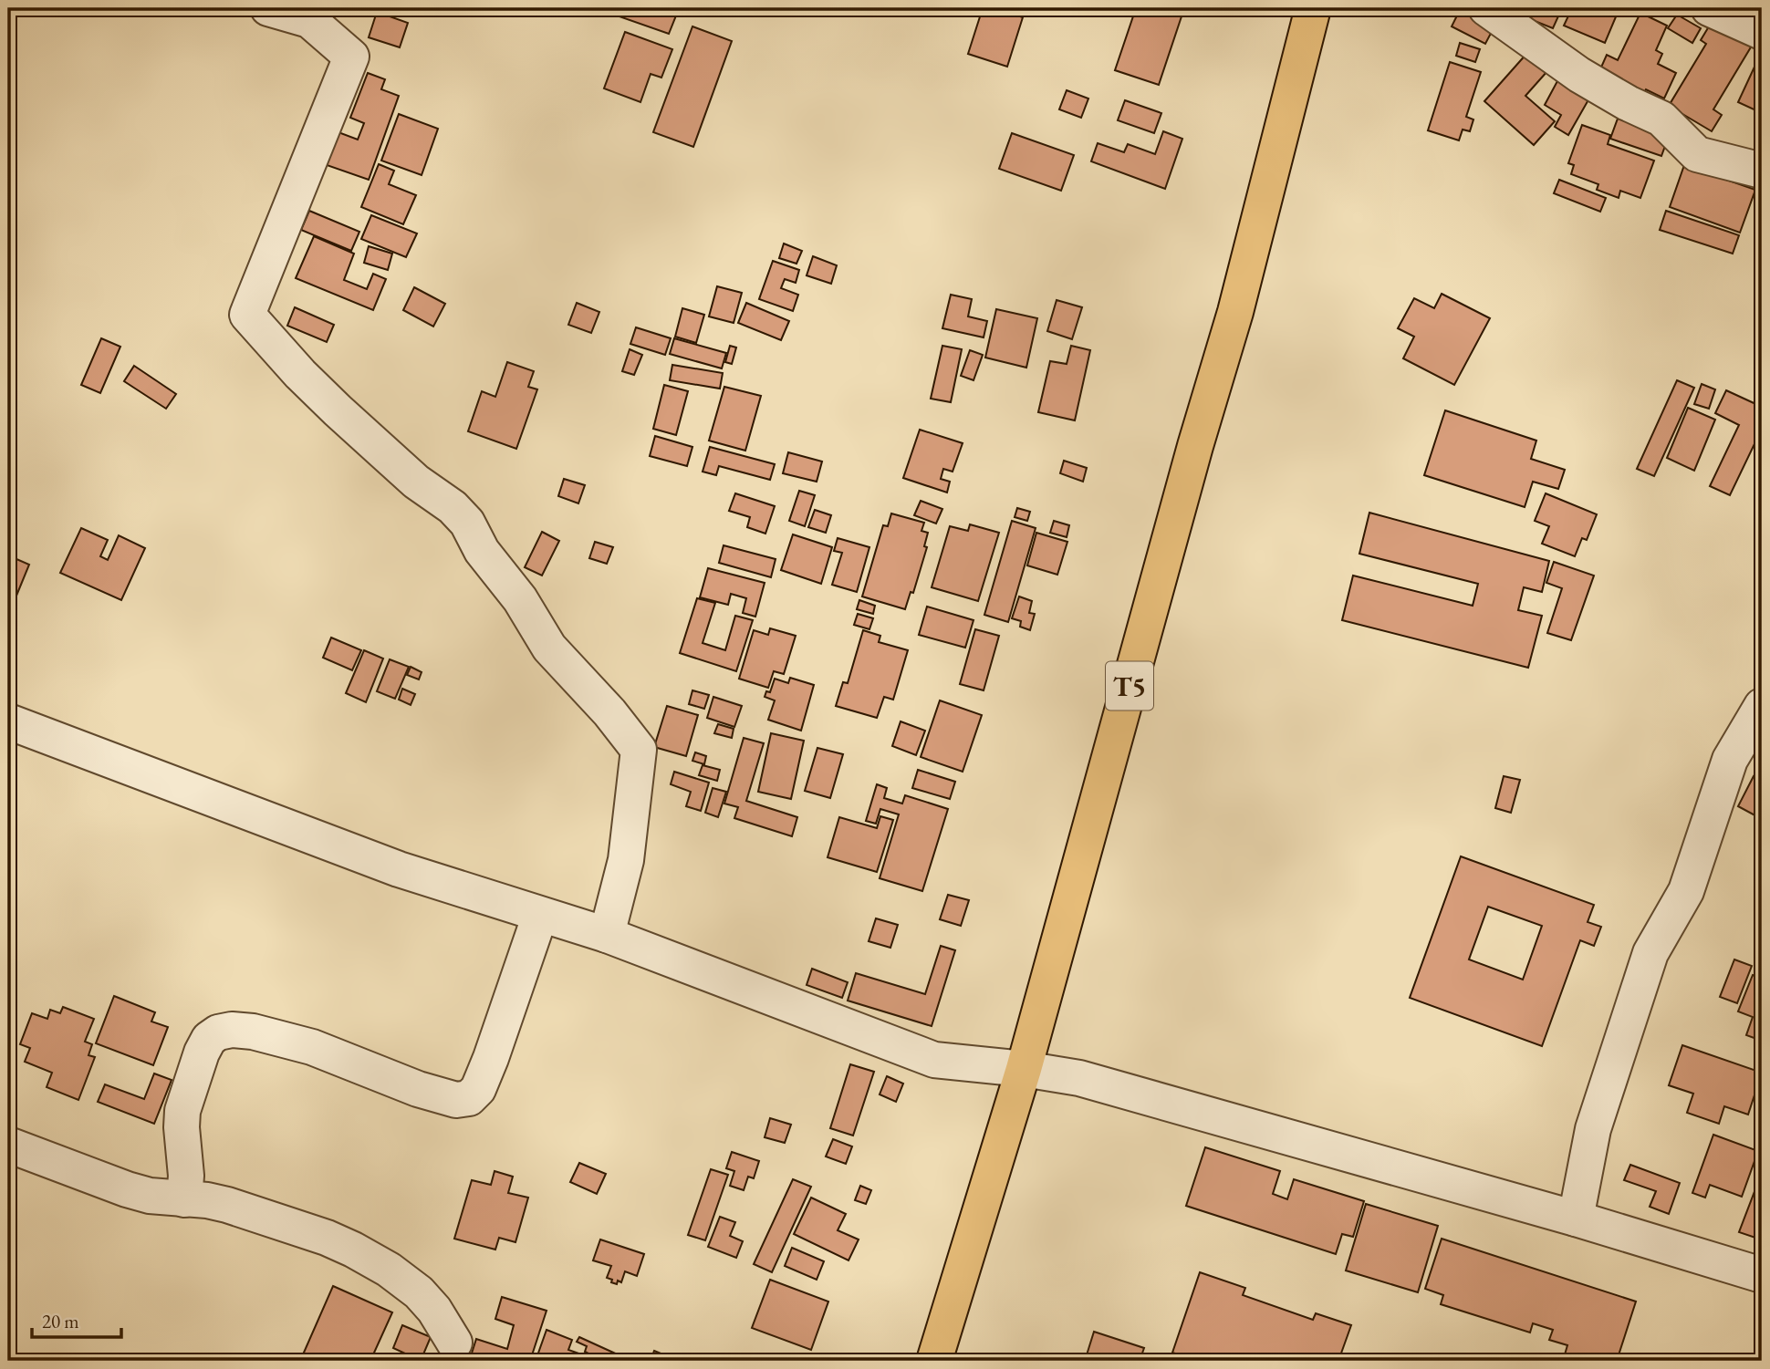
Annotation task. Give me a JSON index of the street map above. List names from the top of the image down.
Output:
{
  "streets": {
    "highway": ["T5"]
  },
  "scale_bar": "20 m"
}
